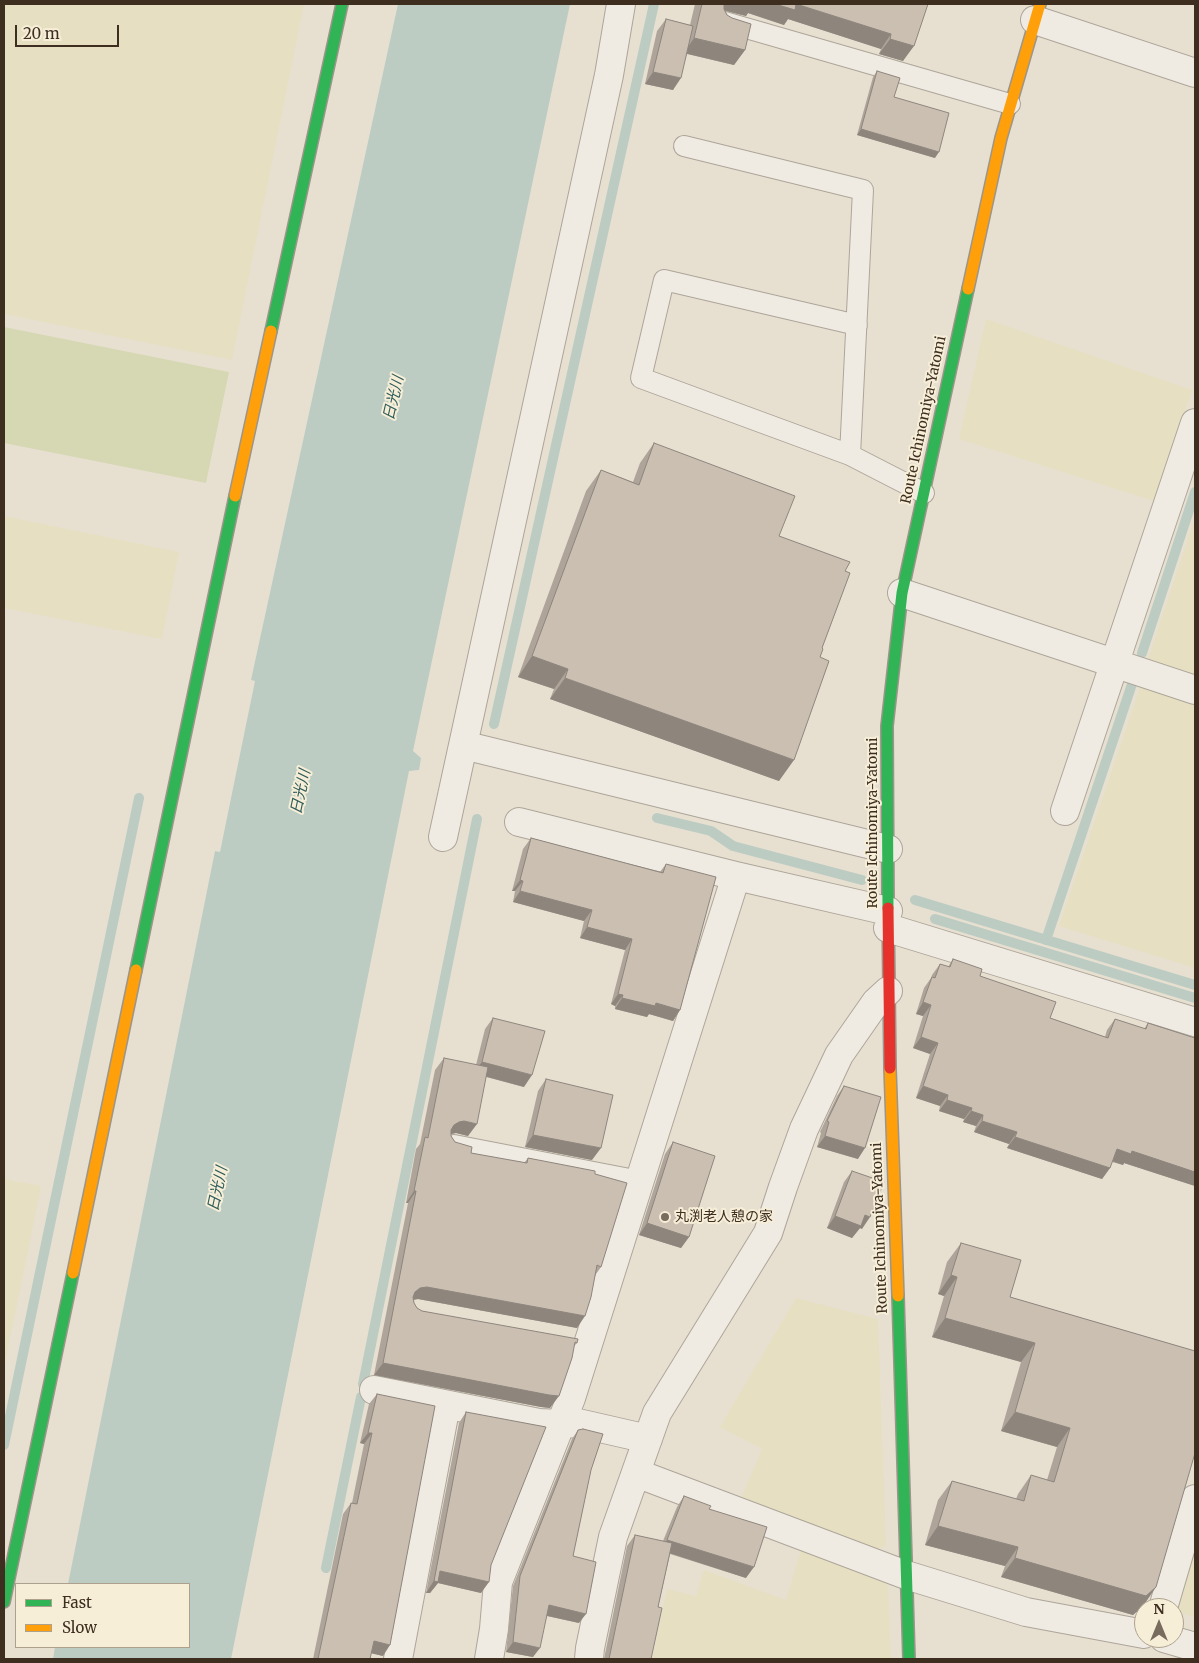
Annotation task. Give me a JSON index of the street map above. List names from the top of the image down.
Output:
{
  "streets": {
    "main road": ["Route Ichinomiya-Yatomi"]
  },
  "water": ["日光川"],
  "places": ["丸渕老人憩の家"],
  "legend": ["Fast", "Slow"],
  "scale_bar": "20 m",
  "north": "top"
}
